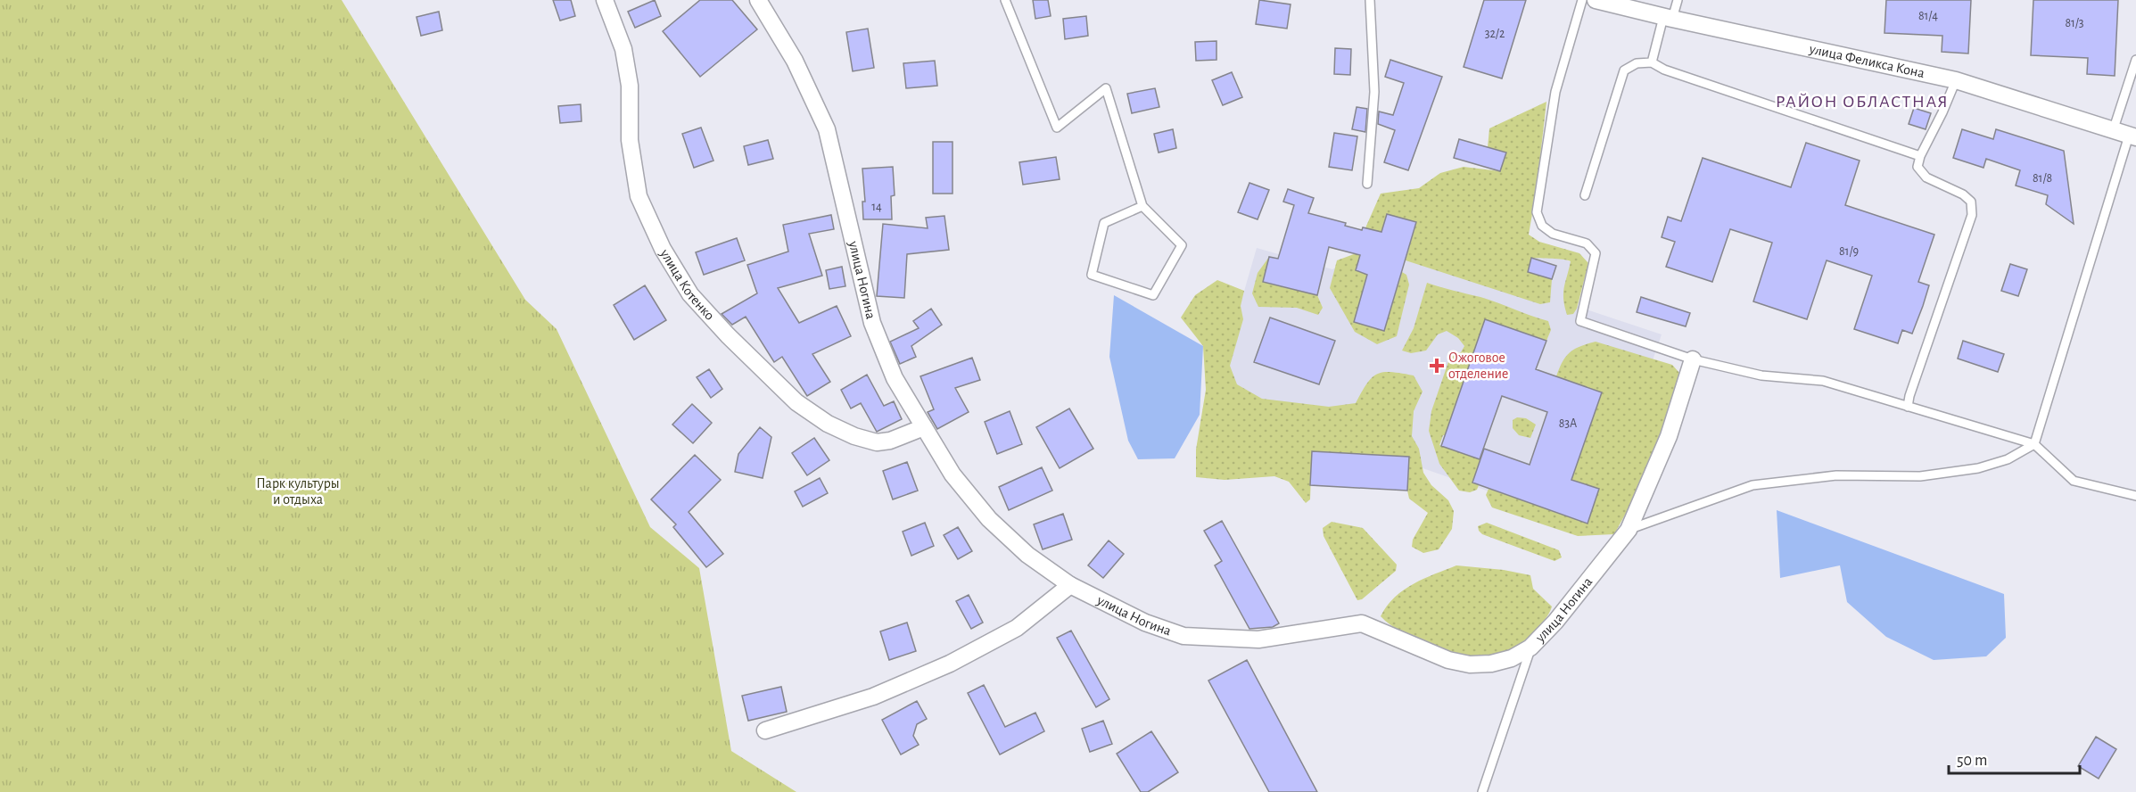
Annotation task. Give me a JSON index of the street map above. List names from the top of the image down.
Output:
{
  "streets": {
    "street": ["улица Феликса Кона", "улица Ногина", "улица Котенко"]
  },
  "crossings": [
    ["улица Ногина", "улица Котенко"]
  ],
  "districts": ["РАЙОН ОБЛАСТНАЯ"],
  "parks": ["Парк культуры и отдыха"],
  "places": {
    "health": ["Ожоговое отделение"]
  },
  "house_numbers": [
    "81/4",
    "81/3",
    "32/2",
    "81/8",
    "14",
    "81/9",
    "83А"
  ],
  "scale_bar": "50 m"
}
